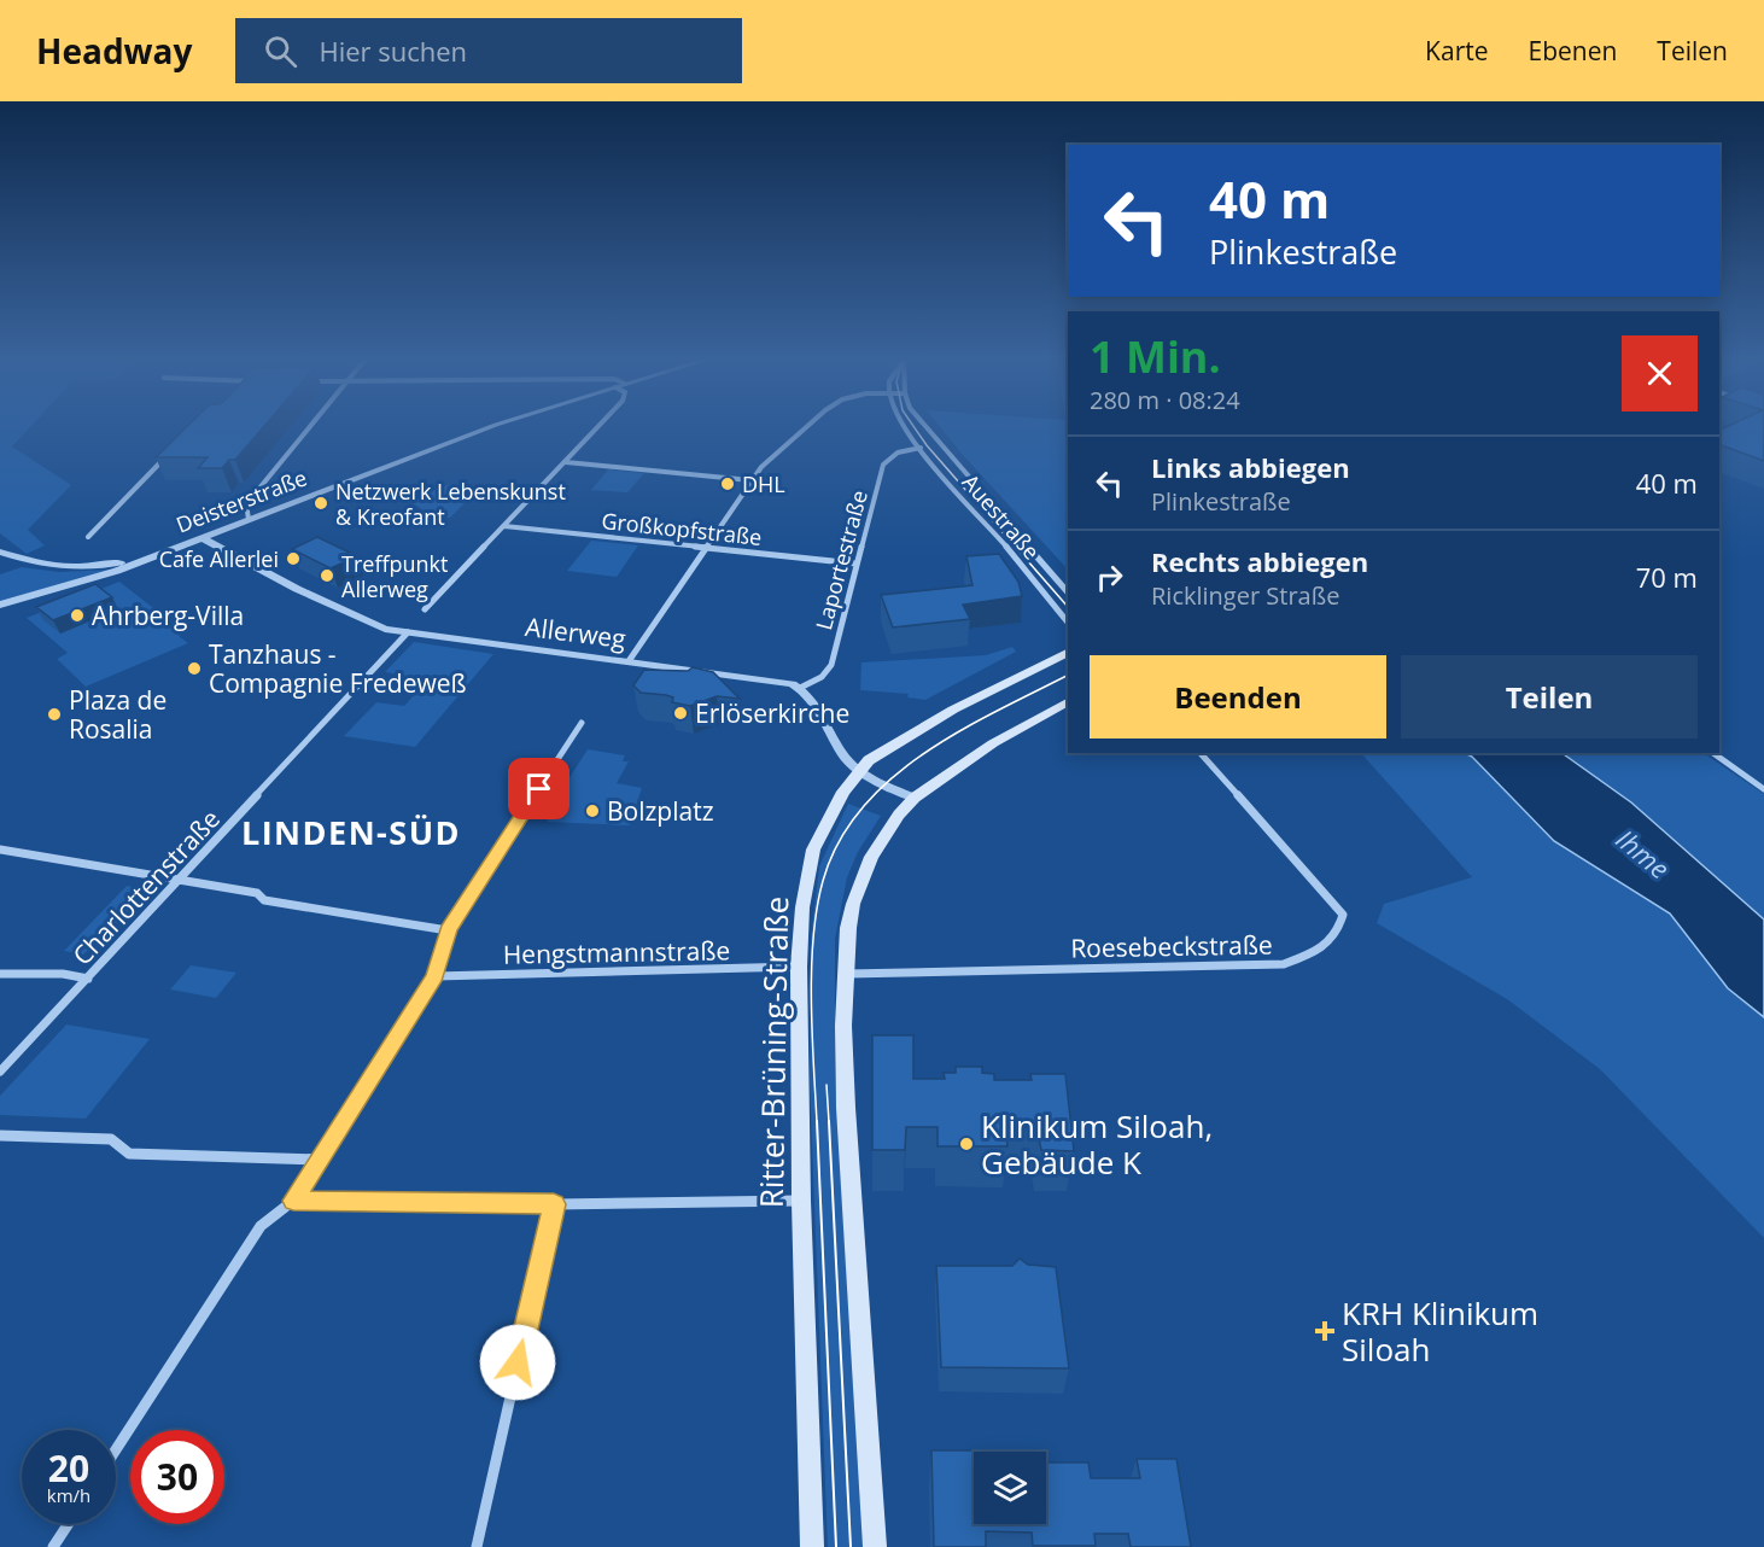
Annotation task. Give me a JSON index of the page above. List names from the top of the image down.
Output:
{
  "streets": {
    "main road": ["Ritter-Brüning-Straße"],
    "street": [
      "Deisterstraße",
      "Auestraße",
      "Großkopfstraße",
      "Laportestraße",
      "Allerweg",
      "Charlottenstraße",
      "Roesebeckstraße",
      "Hengstmannstraße"
    ]
  },
  "crossings": [
    ["Deisterstraße", "Allerweg"],
    ["Auestraße", "Laportestraße"],
    ["Großkopfstraße", "Laportestraße"],
    ["Laportestraße", "Allerweg"],
    ["Allerweg", "Charlottenstraße"],
    ["Hengstmannstraße", "Ritter-Brüning-Straße"]
  ],
  "districts": ["LINDEN-SÜD"],
  "water": ["Ihme"],
  "places": {
    "other": [
      "DHL",
      "Netzwerk Lebenskunst & Kreofant",
      "Cafe Allerlei",
      "Treffpunkt Allerweg",
      "Ahrberg-Villa",
      "Tanzhaus - Compagnie Fredeweß",
      "Erlöserkirche",
      "Plaza de Rosalia",
      "Bolzplatz",
      "Klinikum Siloah, Gebäude K"
    ],
    "health": ["KRH Klinikum Siloah"]
  },
  "page": {
    "header": "Headway",
    "search": "Hier suchen",
    "nav": ["Karte", "Ebenen", "Teilen"],
    "turn": ["40 m", "Plinkestraße"],
    "heading": ["1 Min.", "280 m · 08:24"],
    "list": [
      {
        "name": "Links abbiegen",
        "note": "Plinkestraße",
        "value": "40 m"
      },
      {
        "name": "Rechts abbiegen",
        "note": "Ricklinger Straße",
        "value": "70 m"
      }
    ],
    "buttons": ["Beenden", "Teilen"],
    "speed": "20 km/h",
    "limit": "30"
  }
}
